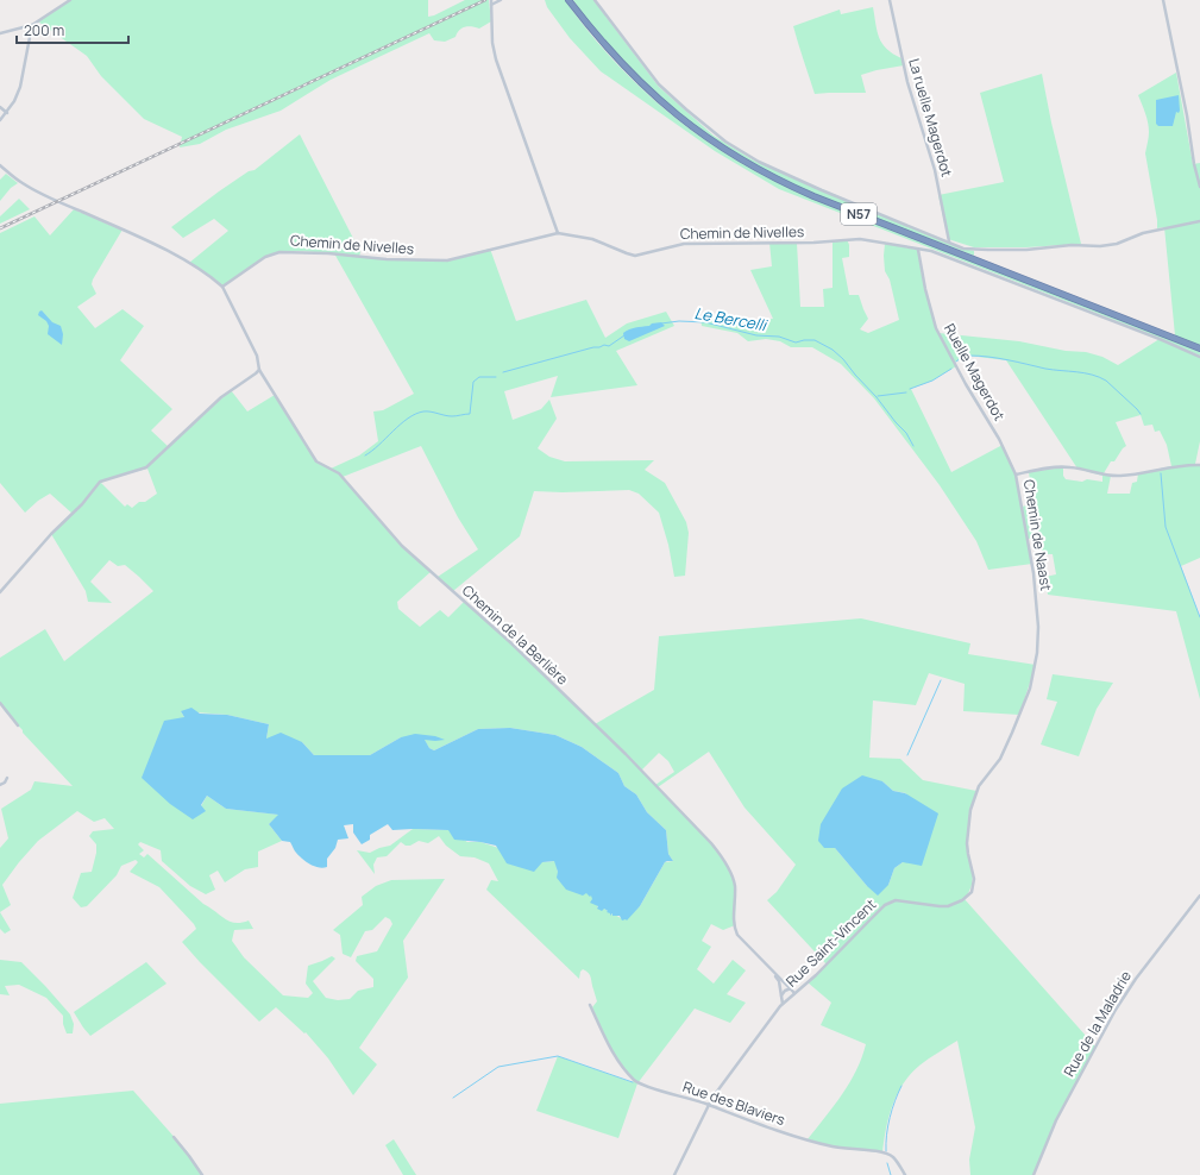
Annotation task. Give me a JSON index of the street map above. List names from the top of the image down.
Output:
{
  "streets": {
    "highway": ["N57"],
    "street": [
      "La ruelle Magerdot",
      "Chemin de Nivelles",
      "Ruelle Magerdot",
      "Chemin de Naast",
      "Chemin de la Berlière",
      "Rue Saint-Vincent",
      "Rue de la Maladrie",
      "Rue des Blaviers"
    ]
  },
  "crossings": [
    ["Chemin de Nivelles", "Ruelle Magerdot"],
    ["Chemin de Nivelles", "Chemin de la Berlière"],
    ["Ruelle Magerdot", "Chemin de Naast"],
    ["Chemin de Naast", "Rue Saint-Vincent"],
    ["Chemin de la Berlière", "Rue Saint-Vincent"],
    ["Rue Saint-Vincent", "Rue des Blaviers"]
  ],
  "water": ["Le Bercelli"],
  "scale_bar": "200 m"
}
